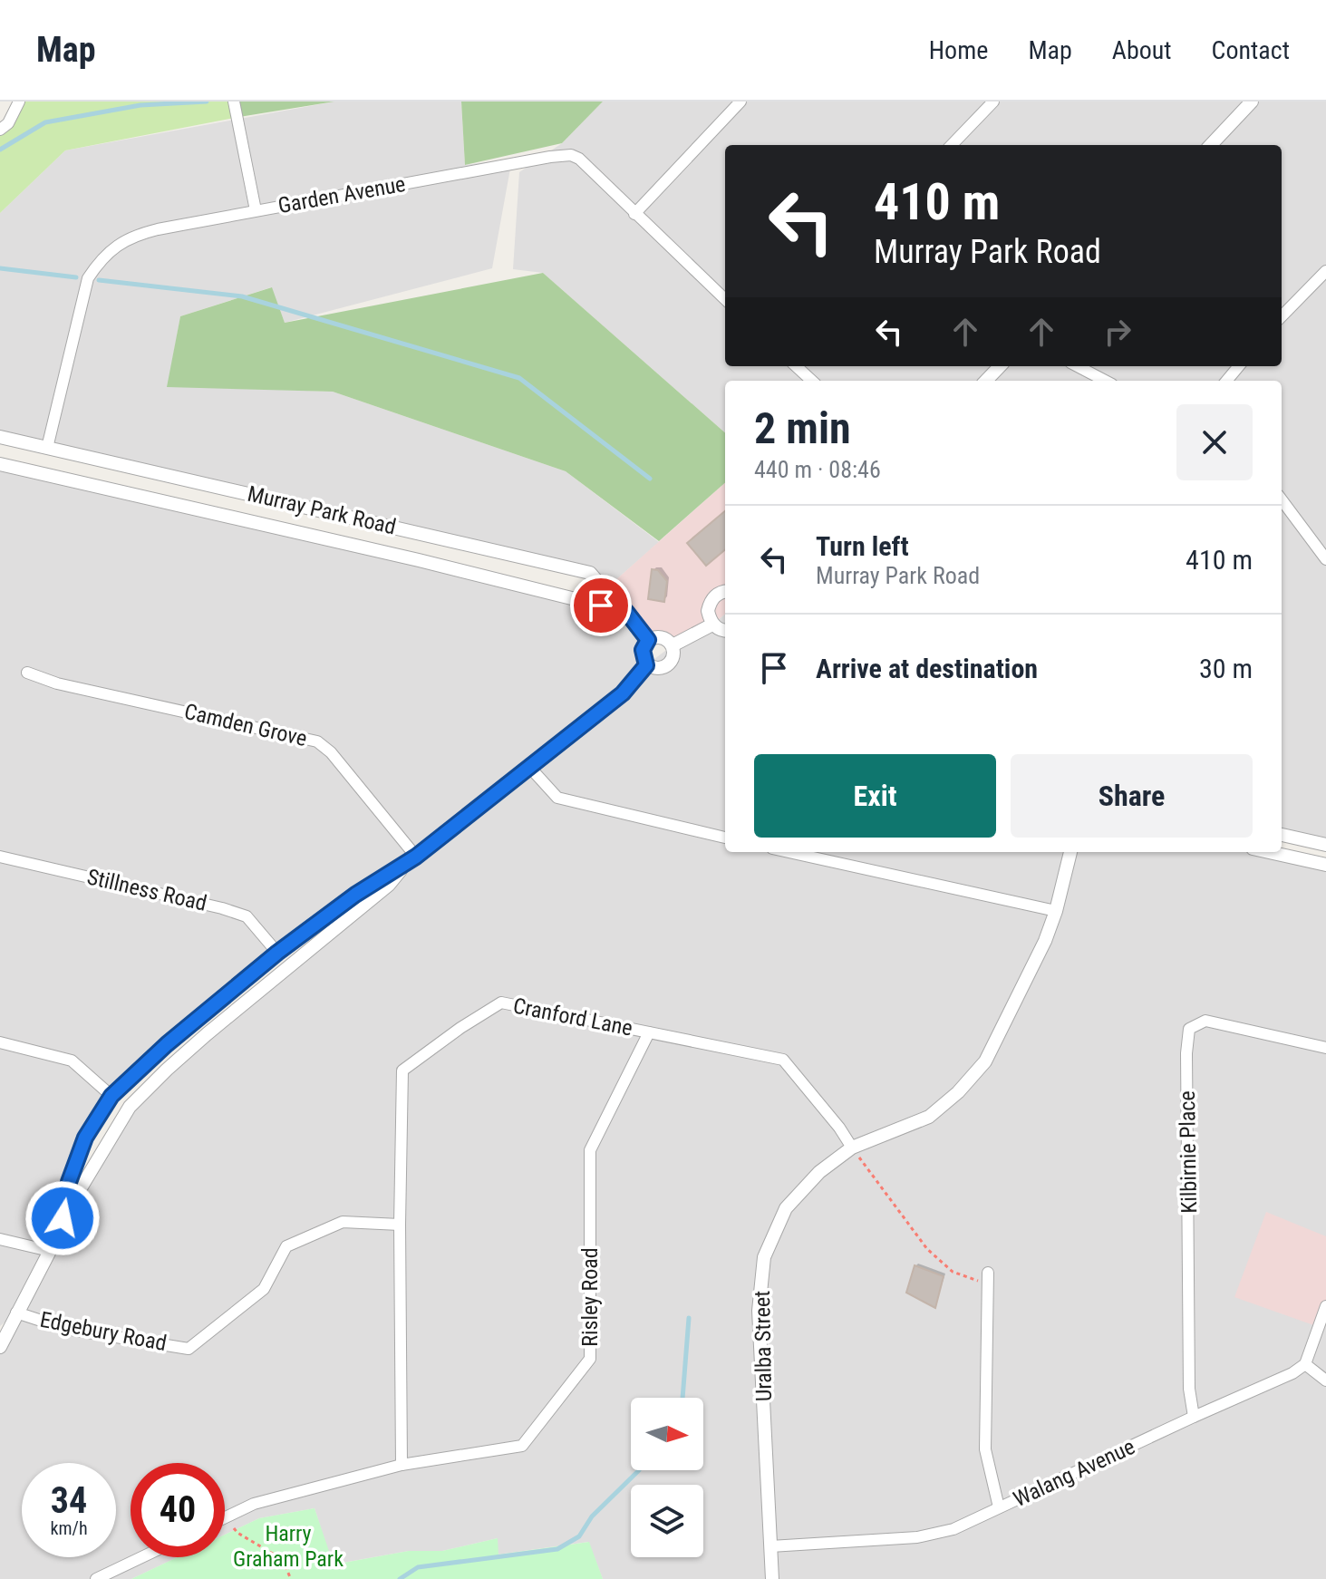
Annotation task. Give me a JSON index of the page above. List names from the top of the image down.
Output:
{
  "streets": {
    "street": [
      "Garden Avenue",
      "Murray Park Road",
      "Camden Grove",
      "Stillness Road",
      "Cranford Lane",
      "Kilbirnie Place",
      "Risley Road",
      "Edgebury Road",
      "Uralba Street",
      "Walang Avenue"
    ]
  },
  "crossings": [
    ["Garden Avenue", "Murray Park Road"],
    ["Cranford Lane", "Risley Road"],
    ["Cranford Lane", "Edgebury Road"],
    ["Cranford Lane", "Uralba Street"],
    ["Kilbirnie Place", "Walang Avenue"],
    ["Uralba Street", "Walang Avenue"]
  ],
  "parks": ["Harry Graham Park"],
  "north": "right",
  "page": {
    "header": "Map",
    "nav": [
      "Home",
      "Map",
      "About",
      "Contact"
    ],
    "turn": ["410 m", "Murray Park Road"],
    "heading": ["2 min", "440 m · 08:46"],
    "list": [
      {
        "name": "Turn left",
        "note": "Murray Park Road",
        "value": "410 m"
      },
      {
        "name": "Arrive at destination",
        "value": "30 m"
      }
    ],
    "buttons": ["Exit", "Share"],
    "speed": "34 km/h",
    "limit": "40"
  }
}
